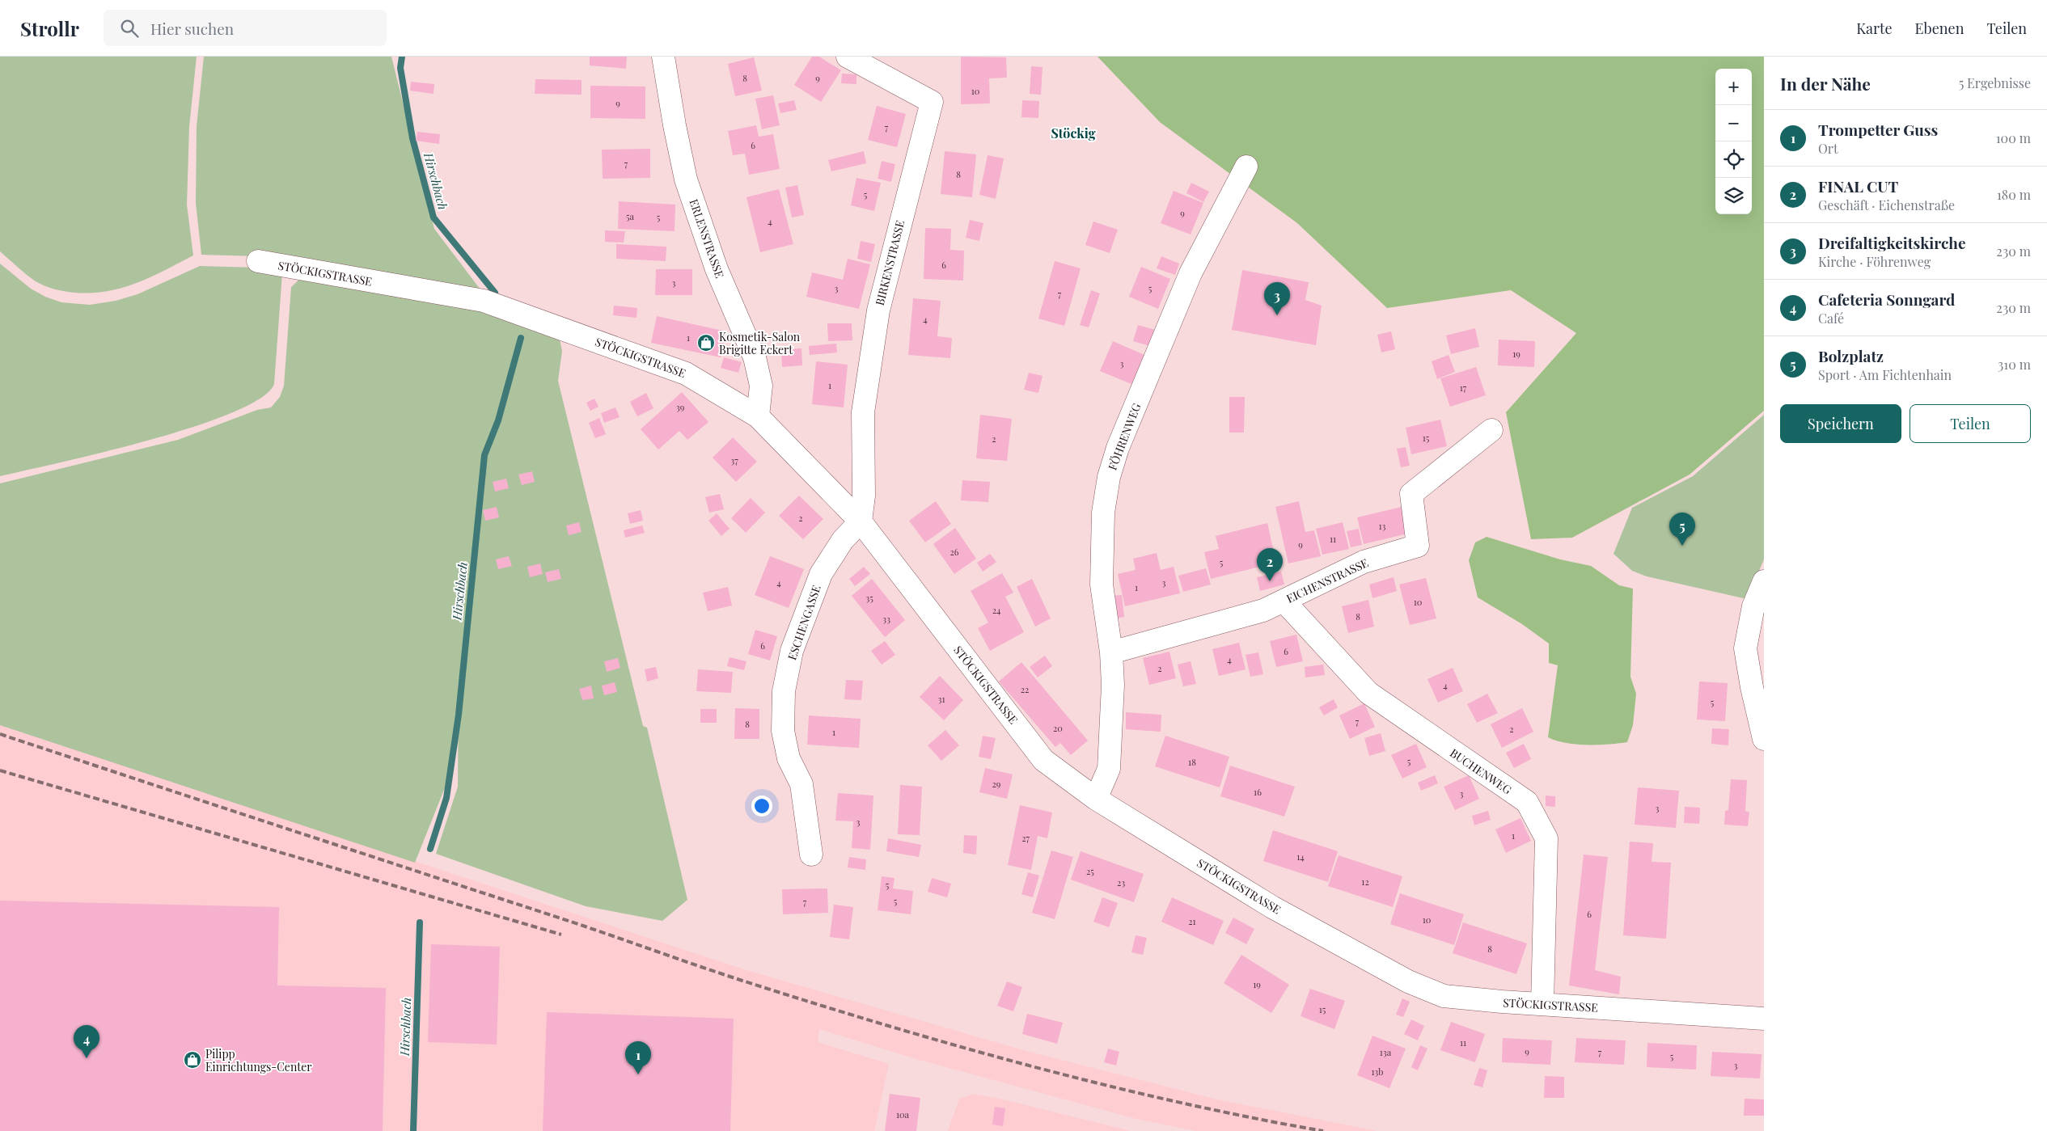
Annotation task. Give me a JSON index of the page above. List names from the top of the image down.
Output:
{
  "streets": {
    "street": [
      "ERLENSTRASSE",
      "BIRKENSTRASSE",
      "STÖCKIGSTRASSE",
      "FÖHRENWEG",
      "EICHENSTRASSE",
      "ESCHENGASSE",
      "BUCHENWEG"
    ]
  },
  "crossings": [
    ["ERLENSTRASSE", "STÖCKIGSTRASSE"],
    ["BIRKENSTRASSE", "STÖCKIGSTRASSE"],
    ["BIRKENSTRASSE", "ESCHENGASSE"],
    ["STÖCKIGSTRASSE", "FÖHRENWEG"],
    ["STÖCKIGSTRASSE", "ESCHENGASSE"],
    ["STÖCKIGSTRASSE", "BUCHENWEG"],
    ["FÖHRENWEG", "EICHENSTRASSE"],
    ["EICHENSTRASSE", "BUCHENWEG"]
  ],
  "districts": ["Stöckig"],
  "water": ["Hirschbach"],
  "places": {
    "shop": ["Kosmetik-Salon Brigitte Eckert", "Pilipp Einrichtungs-Center"]
  },
  "house_numbers": [
    "8",
    "9",
    "10",
    "9",
    "7",
    "6",
    "7",
    "8",
    "5",
    "9",
    "5a",
    "5",
    "4",
    "6",
    "3",
    "3",
    "5",
    "7",
    "4",
    "1",
    "19",
    "3",
    "1",
    "17",
    "39",
    "15",
    "2",
    "37",
    "2",
    "13",
    "11",
    "9",
    "26",
    "5",
    "4",
    "3",
    "1",
    "35",
    "10",
    "24",
    "8",
    "33",
    "6",
    "6",
    "4",
    "2",
    "4",
    "22",
    "31",
    "5",
    "7",
    "8",
    "20",
    "2",
    "1",
    "5",
    "18",
    "29",
    "16",
    "3",
    "3",
    "3",
    "1",
    "27",
    "14",
    "25",
    "12",
    "23",
    "5",
    "5",
    "7",
    "6",
    "10",
    "21",
    "8",
    "19",
    "15",
    "11",
    "9",
    "13a",
    "7",
    "5",
    "3",
    "13b",
    "10a"
  ],
  "page": {
    "header": "Strollr",
    "search": "Hier suchen",
    "nav": ["Karte", "Ebenen", "Teilen"],
    "heading": ["In der Nähe", "5 Ergebnisse"],
    "map_buttons": ["+", "−"],
    "list": [
      {
        "mark": "1",
        "name": "Trompetter Guss",
        "note": "Ort",
        "value": "100 m"
      },
      {
        "mark": "2",
        "name": "FINAL CUT",
        "note": "Geschäft · Eichenstraße",
        "value": "180 m"
      },
      {
        "mark": "3",
        "name": "Dreifaltigkeitskirche",
        "note": "Kirche · Föhrenweg",
        "value": "230 m"
      },
      {
        "mark": "4",
        "name": "Cafeteria Sonngard",
        "note": "Café",
        "value": "230 m"
      },
      {
        "mark": "5",
        "name": "Bolzplatz",
        "note": "Sport · Am Fichtenhain",
        "value": "310 m"
      }
    ],
    "pins": [
      "3",
      "5",
      "2",
      "4",
      "1"
    ],
    "buttons": ["Speichern", "Teilen"]
  }
}
